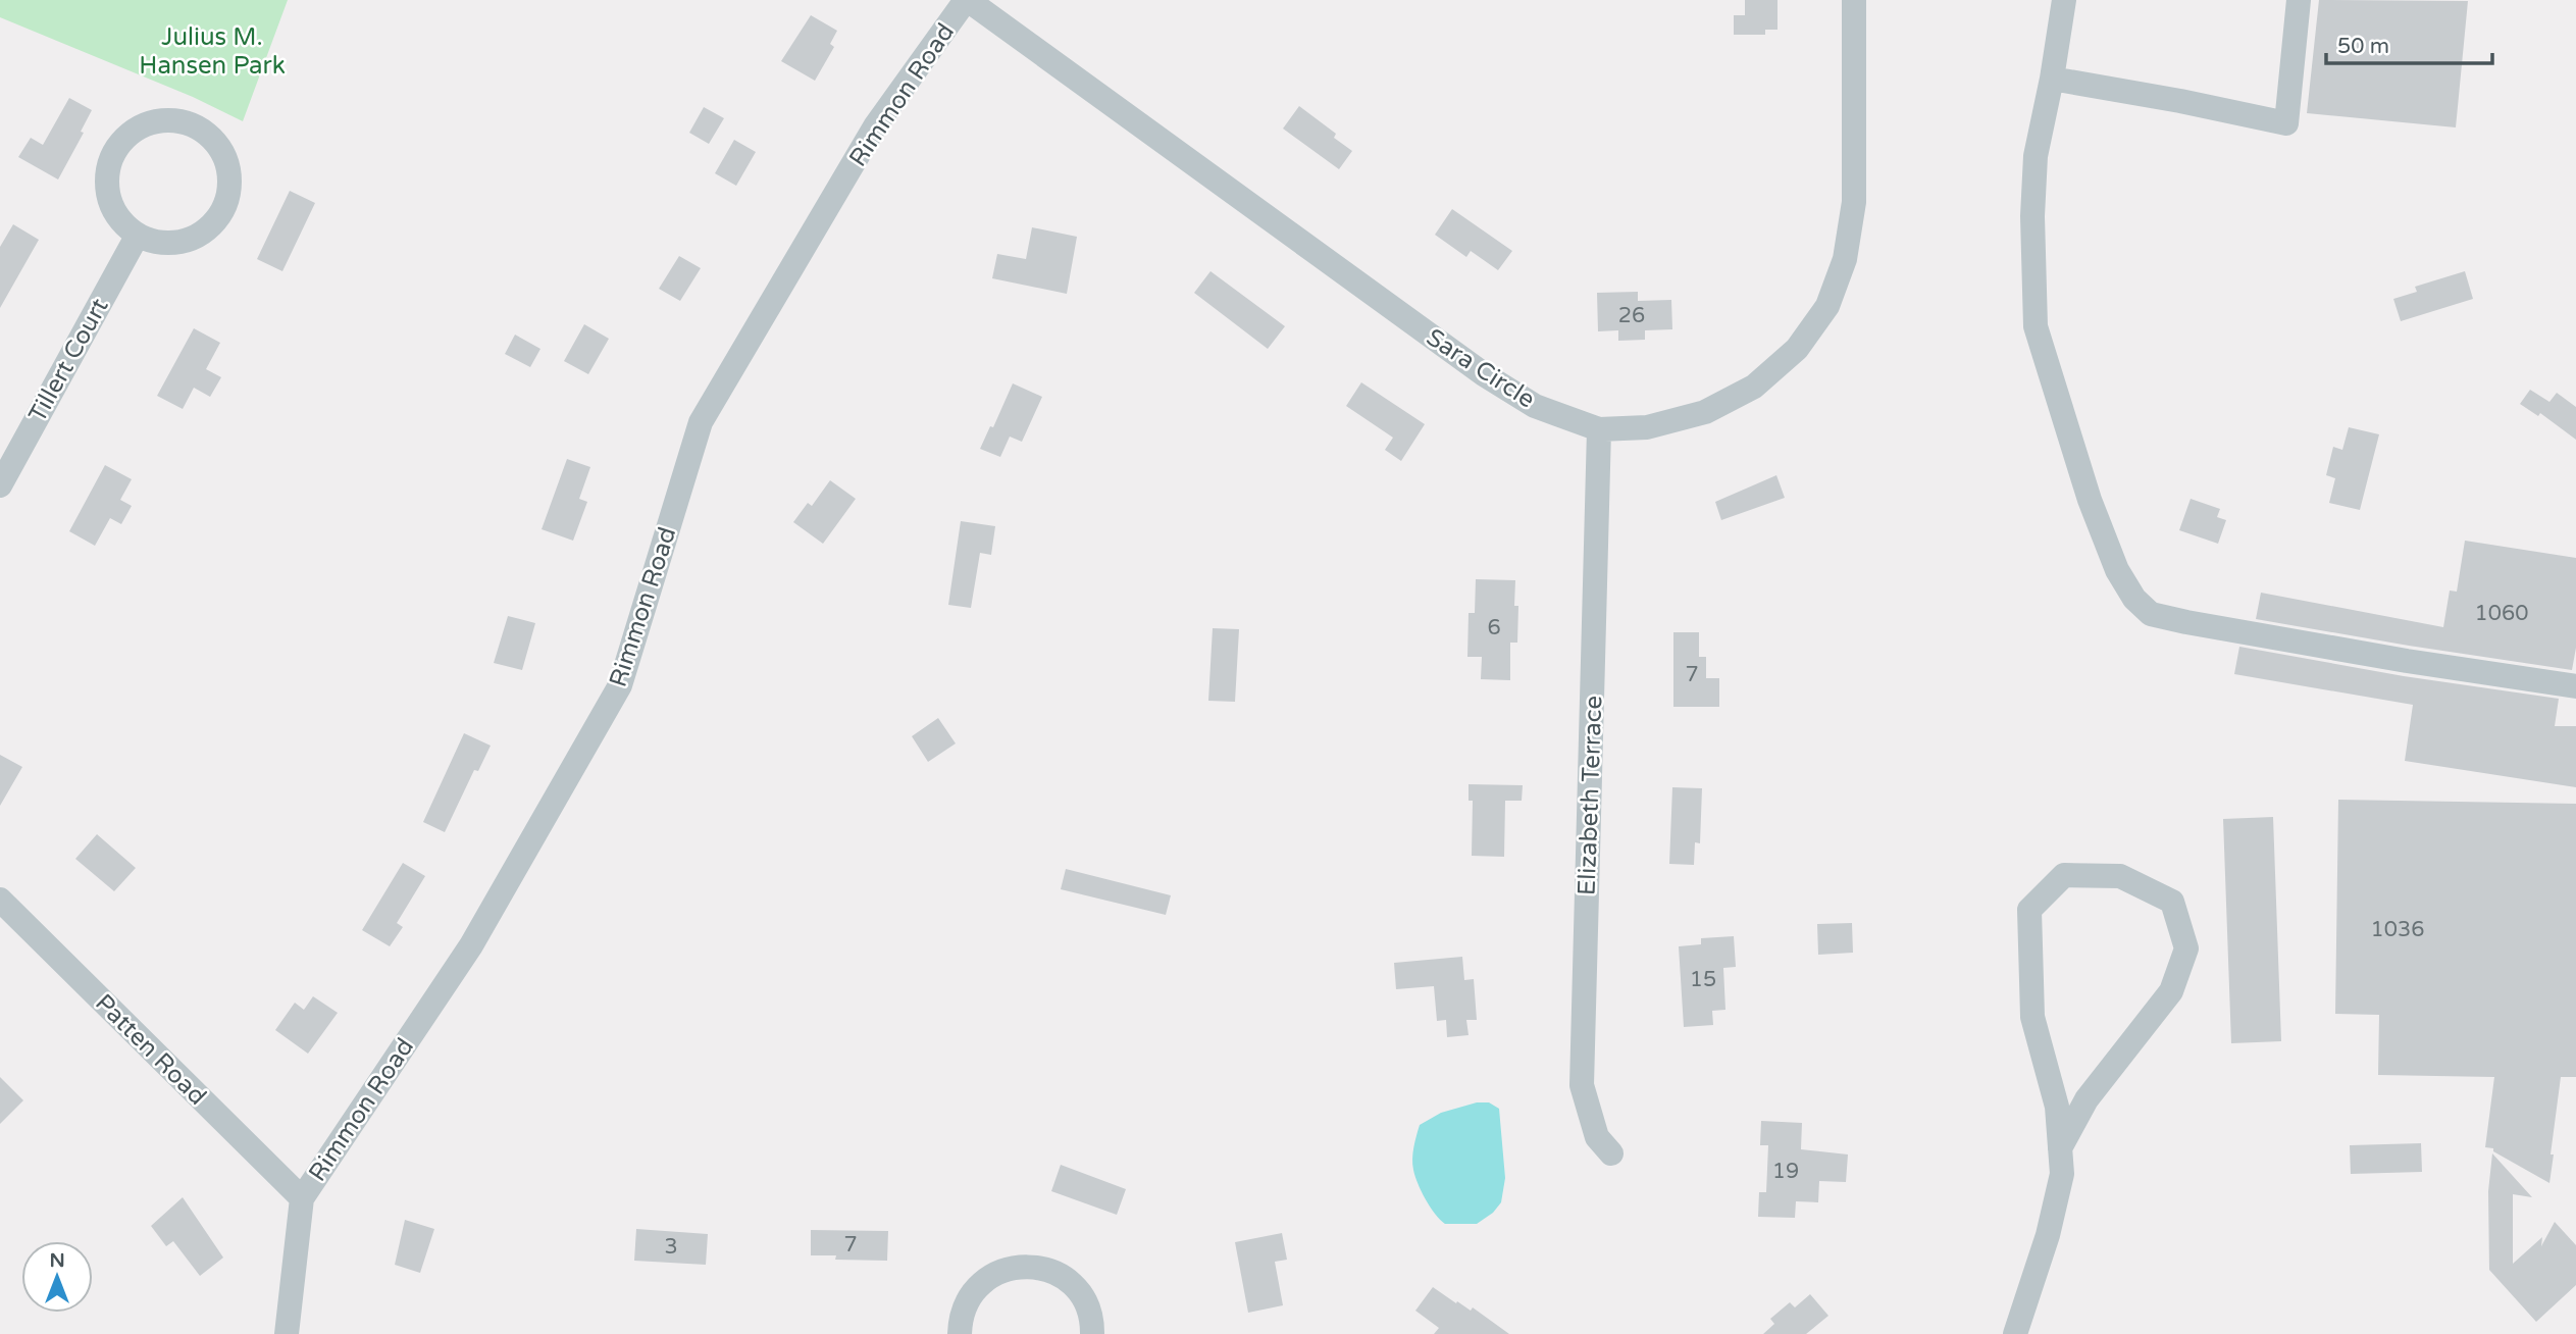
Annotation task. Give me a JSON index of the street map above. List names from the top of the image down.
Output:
{
  "streets": {
    "street": [
      "Rimmon Road",
      "Tillert Court",
      "Sara Circle",
      "Elizabeth Terrace",
      "Patten Road"
    ]
  },
  "crossings": [
    ["Rimmon Road", "Sara Circle"],
    ["Rimmon Road", "Patten Road"],
    ["Sara Circle", "Elizabeth Terrace"]
  ],
  "parks": ["Julius M. Hansen Park"],
  "house_numbers": [
    "26",
    "1060",
    "6",
    "7",
    "1036",
    "15",
    "19",
    "7",
    "3"
  ],
  "scale_bar": "50 m",
  "north": "top"
}
